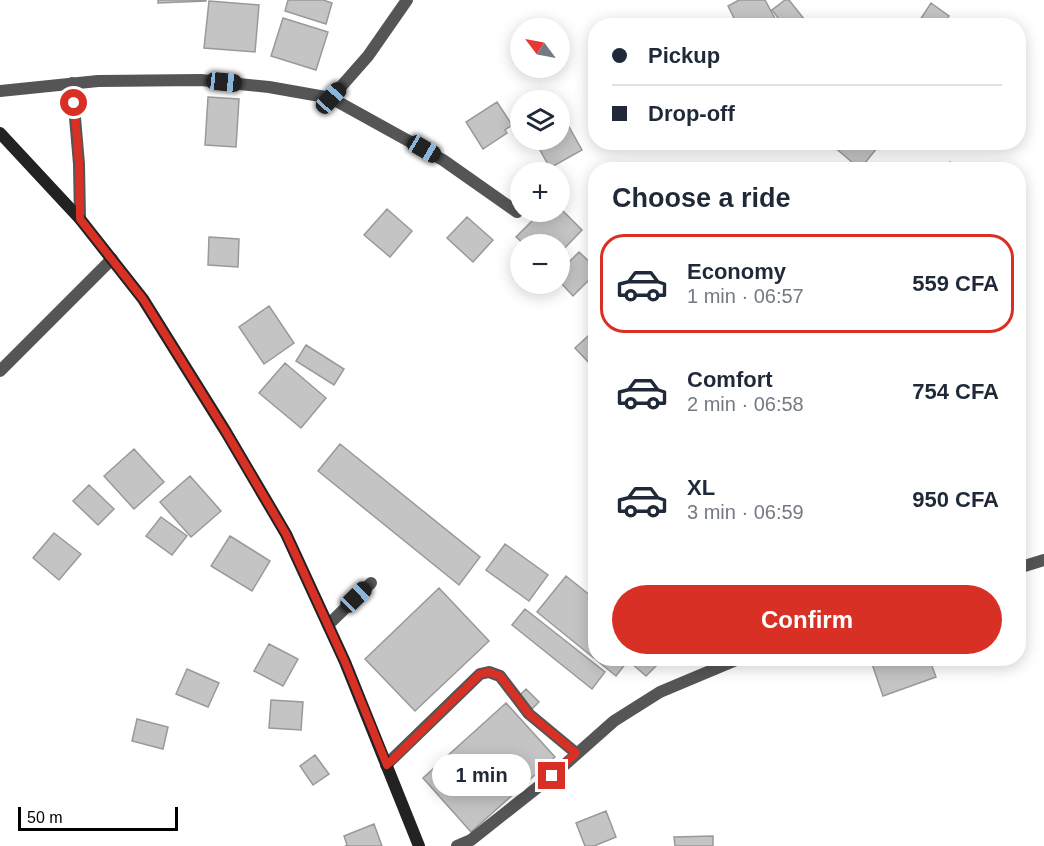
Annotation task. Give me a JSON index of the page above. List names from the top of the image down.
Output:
{
  "scale_bar": "50 m",
  "north": "top left",
  "page": {
    "map_buttons": ["+", "−"],
    "banner": ["Pickup", "Drop-off"],
    "heading": "Choose a ride",
    "list": [
      {
        "name": "Economy",
        "note": "1 min · 06:57",
        "value": "559 CFA"
      },
      {
        "name": "Comfort",
        "note": "2 min · 06:58",
        "value": "754 CFA"
      },
      {
        "name": "XL",
        "note": "3 min · 06:59",
        "value": "950 CFA"
      }
    ],
    "buttons": "Confirm",
    "bubble": "1 min",
    "scale": "50 m"
  }
}
